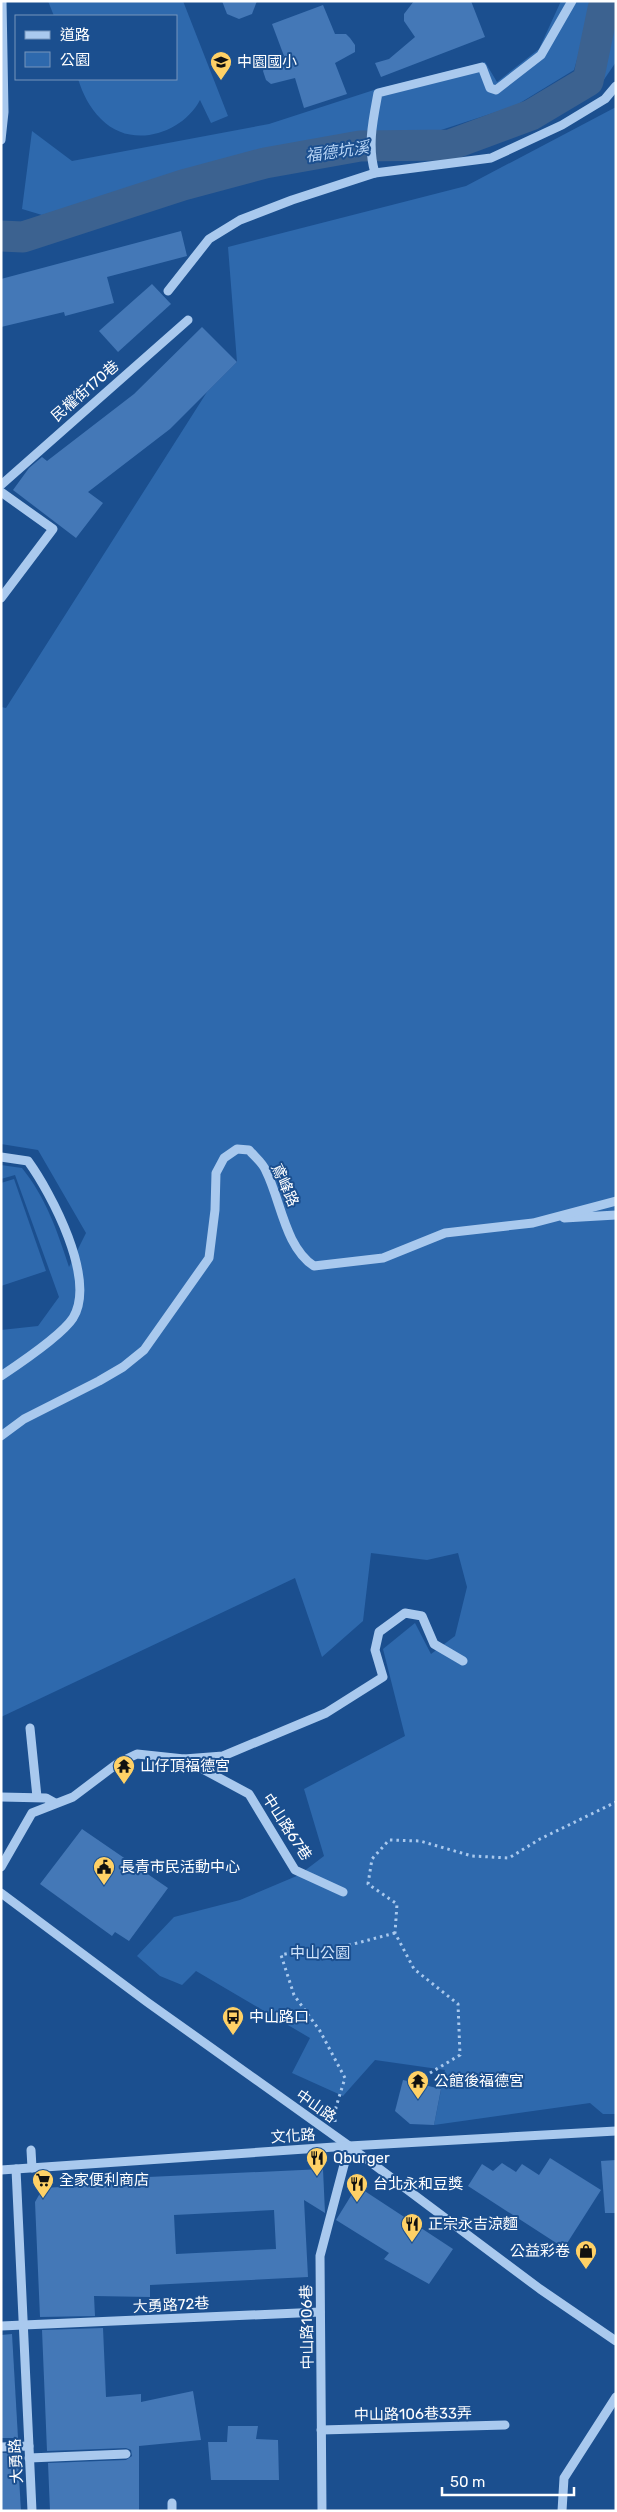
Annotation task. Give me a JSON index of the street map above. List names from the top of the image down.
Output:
{
  "streets": {
    "street": [
      "民權街170巷",
      "鳶峰路",
      "中山路67巷",
      "中山路",
      "文化路",
      "大勇路72巷",
      "中山路106巷",
      "中山路106巷33弄",
      "大勇路"
    ]
  },
  "crossings": [
    ["中山路", "文化路"],
    ["中山路", "中山路106巷"],
    ["文化路", "中山路106巷"],
    ["文化路", "大勇路"],
    ["大勇路72巷", "中山路106巷"],
    ["大勇路72巷", "大勇路"],
    ["中山路106巷", "中山路106巷33弄"]
  ],
  "water": ["福德坑溪"],
  "parks": ["中山公園"],
  "places": {
    "school or university": ["中園國小"],
    "temple": ["山仔頂福德宮", "公館後福德宮"],
    "public building": ["長青市民活動中心"],
    "bus stop": ["中山路口"],
    "restaurant": ["Qburger", "台北永和豆獎", "正宗永吉涼麵"],
    "supermarket": ["全家便利商店"],
    "shop": ["公益彩卷"]
  },
  "legend": ["道路", "公園"],
  "scale_bar": "50 m"
}
